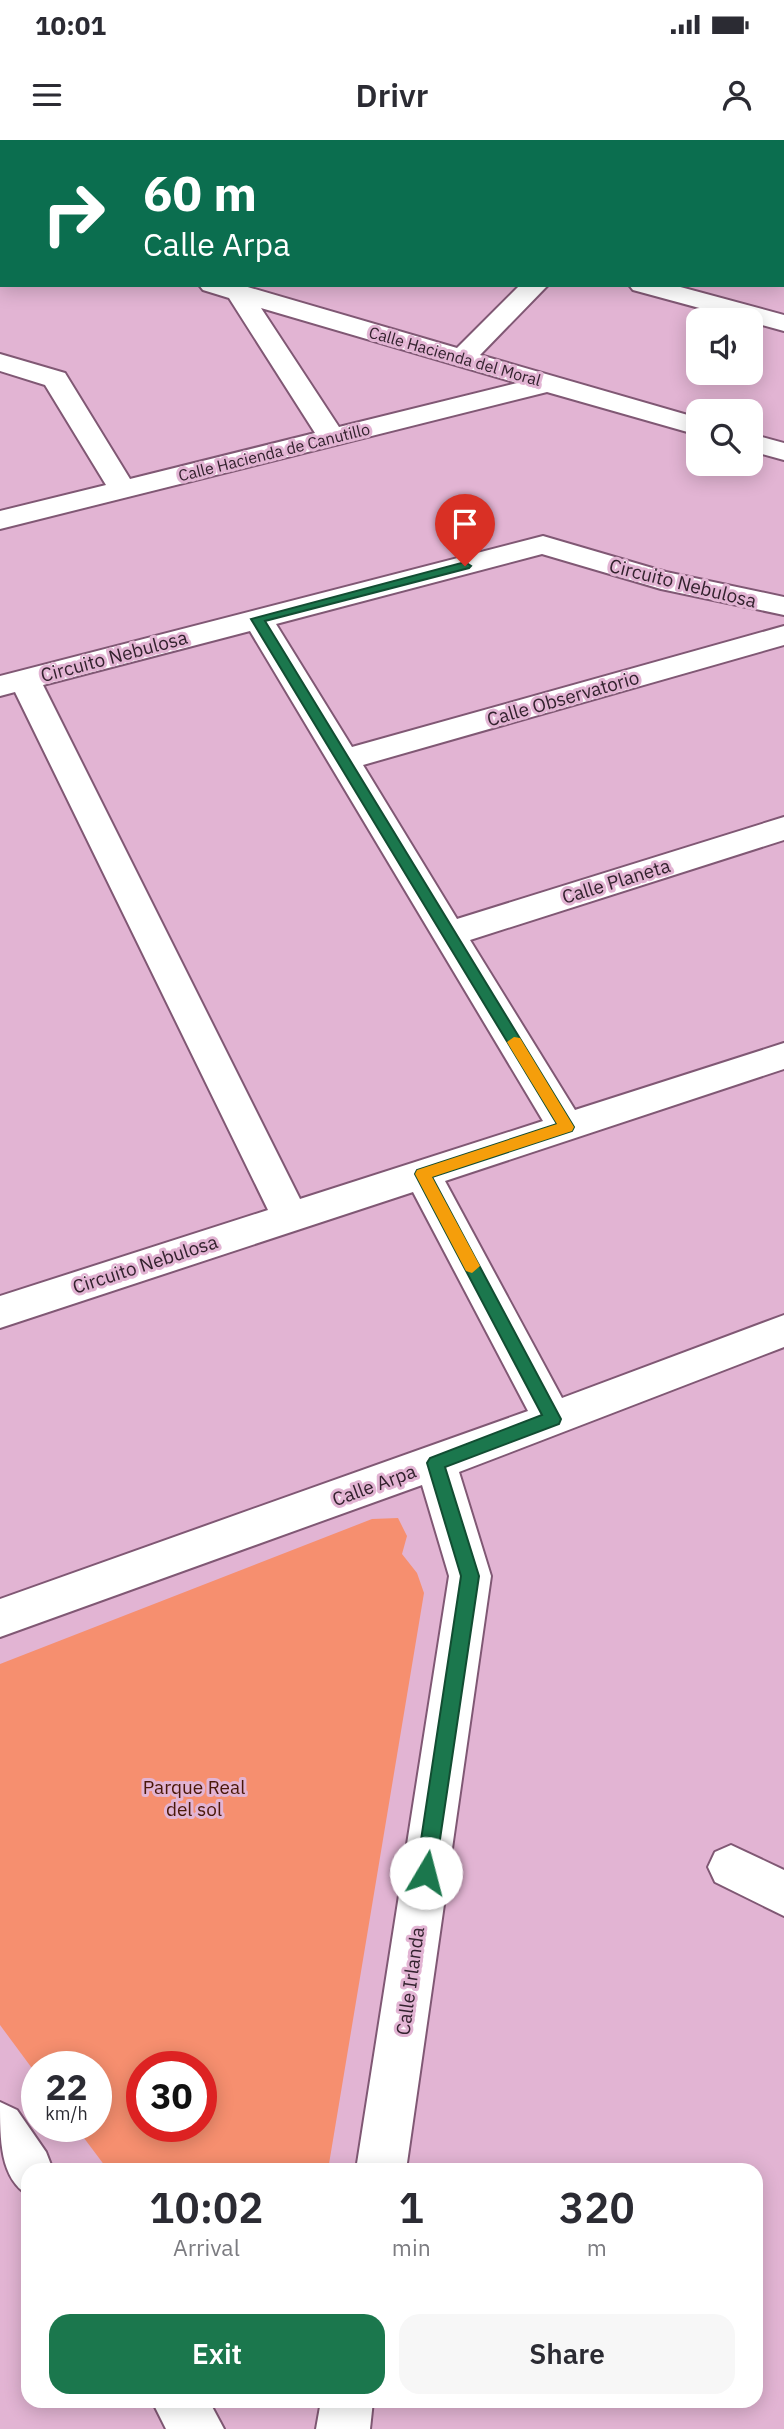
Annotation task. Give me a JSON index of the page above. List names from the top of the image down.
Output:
{
  "streets": {
    "street": [
      "Calle Hacienda del Moral",
      "Calle Hacienda de Canutillo",
      "Circuito Nebulosa",
      "Calle Observatorio",
      "Calle Planeta",
      "Calle Arpa",
      "Calle Irlanda"
    ]
  },
  "crossings": [
    ["Calle Hacienda del Moral", "Calle Hacienda de Canutillo"],
    ["Calle Arpa", "Calle Irlanda"]
  ],
  "parks": ["Parque Real del sol"],
  "page": {
    "status": "10:01",
    "header": "Drivr",
    "turn": ["60 m", "Calle Arpa"],
    "speed": "22 km/h",
    "limit": "30",
    "eta": [
      "10:02",
      "Arrival",
      "1",
      "min",
      "320",
      "m"
    ],
    "buttons": ["Exit", "Share"]
  }
}
